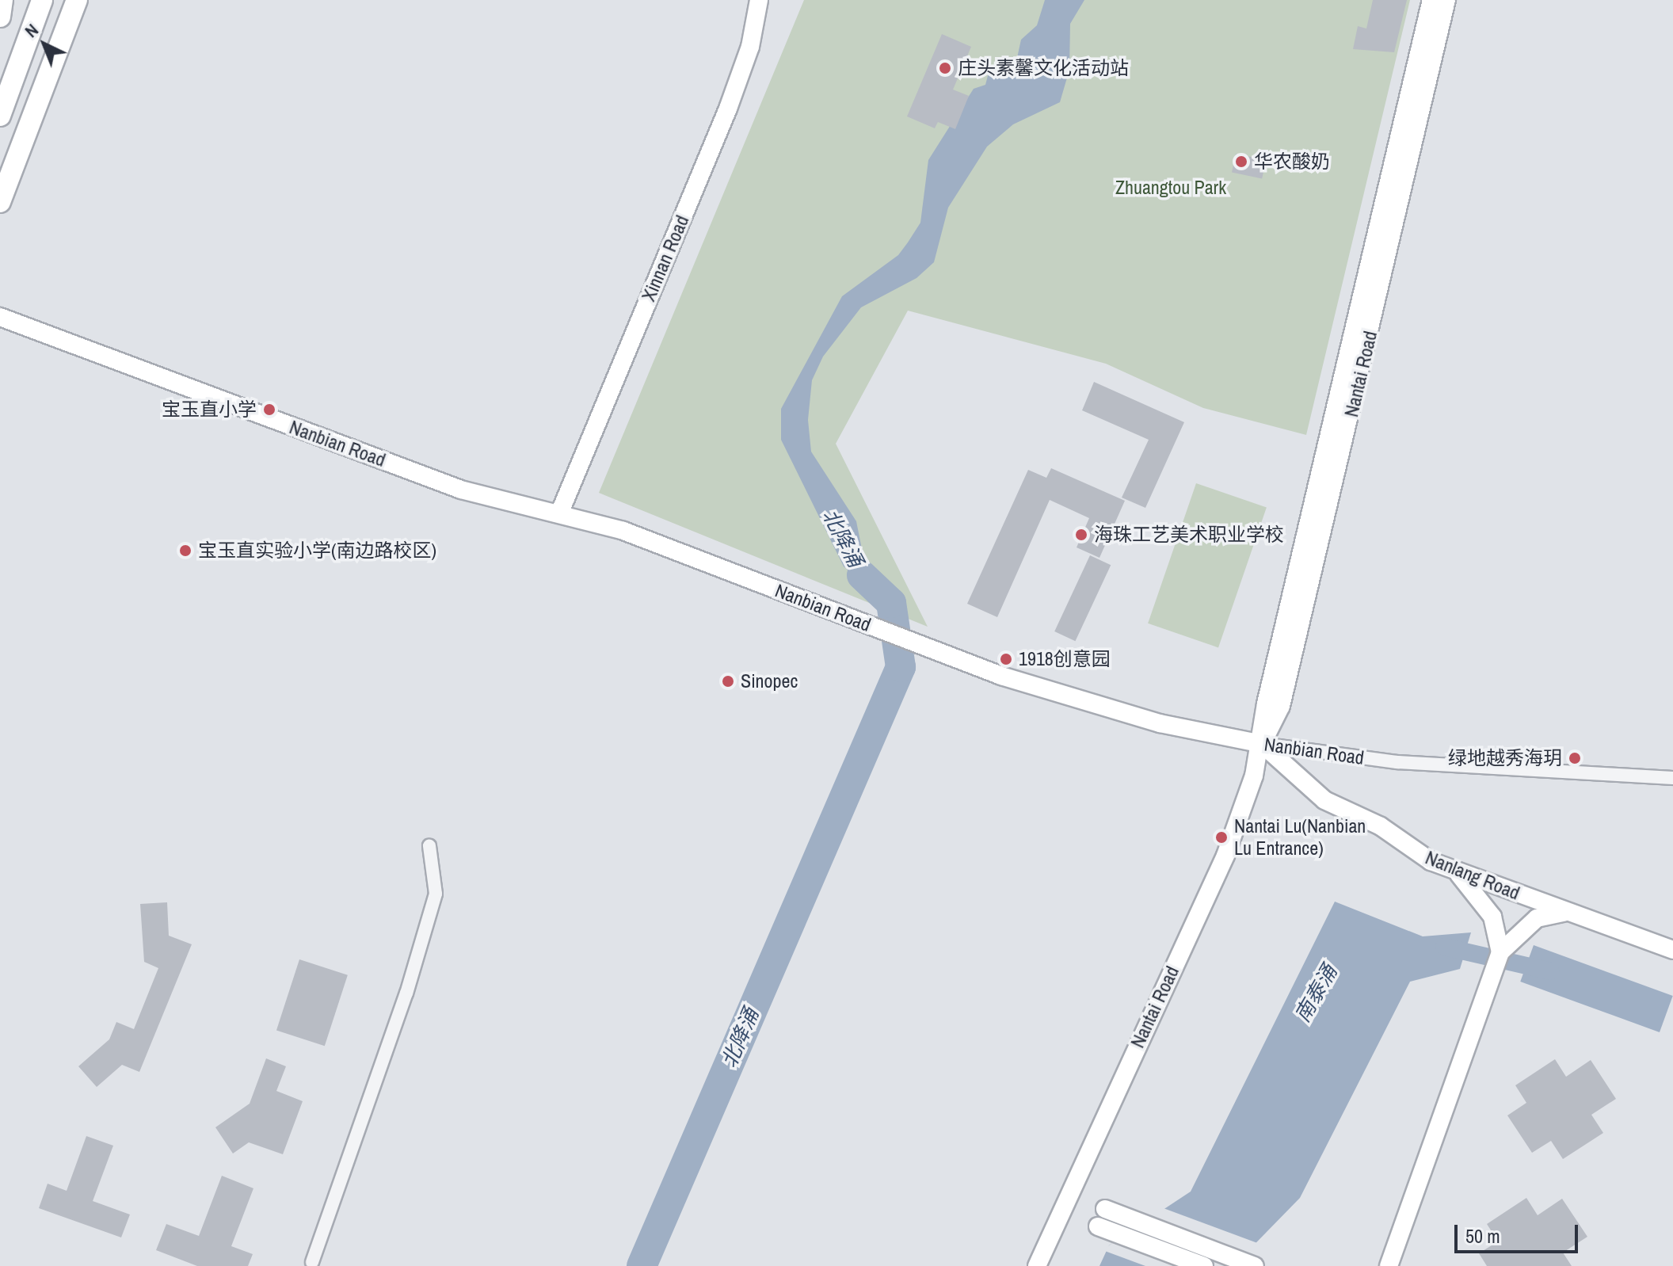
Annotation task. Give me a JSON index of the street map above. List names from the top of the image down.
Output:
{
  "streets": {
    "street": [
      "Xinnan Road",
      "Nantai Road",
      "Nanbian Road",
      "Nanlang Road"
    ]
  },
  "crossings": [
    ["Xinnan Road", "Nanbian Road"],
    ["Nantai Road", "Nanbian Road"],
    ["Nantai Road", "Nanlang Road"],
    ["Nanbian Road", "Nanlang Road"]
  ],
  "water": ["北降涌", "南泰涌"],
  "parks": ["Zhuangtou Park"],
  "places": [
    "庄头素馨文化活动站",
    "华农酸奶",
    "宝玉直小学",
    "海珠工艺美术职业学校",
    "宝玉直实验小学(南边路校区)",
    "1918创意园",
    "Sinopec",
    "绿地越秀海玥",
    "Nantai Lu(Nanbian Lu Entrance)"
  ],
  "scale_bar": "50 m",
  "north": "top left"
}
